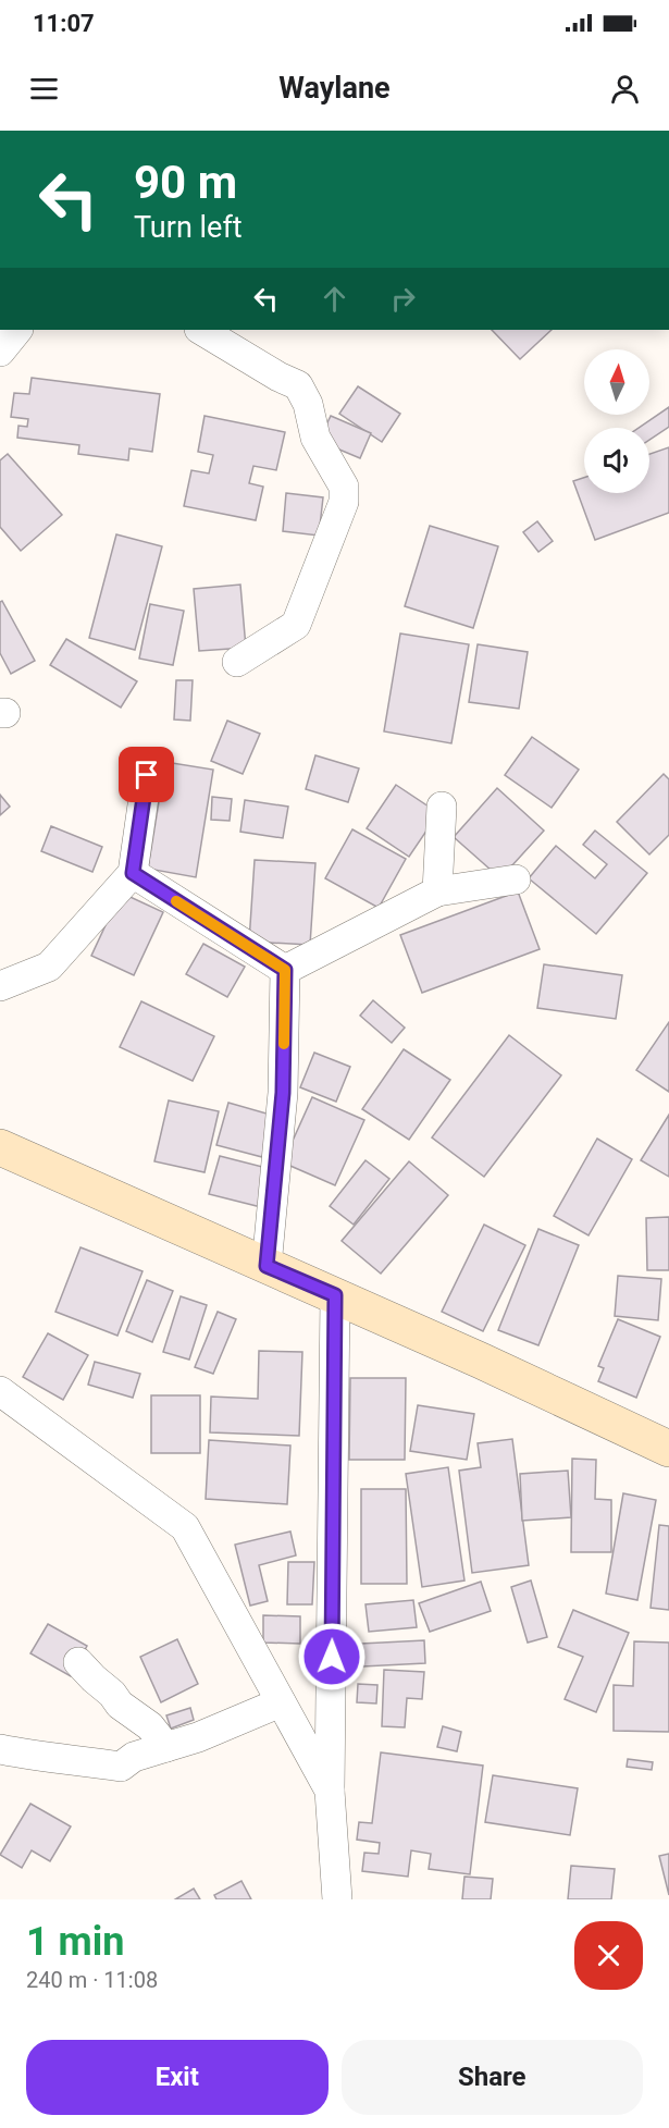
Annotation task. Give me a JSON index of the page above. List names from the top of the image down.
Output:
{
  "north": "top",
  "page": {
    "status": "11:07",
    "header": "Waylane",
    "turn": ["90 m", "Turn left"],
    "heading": ["1 min", "240 m · 11:08"],
    "buttons": ["Exit", "Share"]
  }
}
